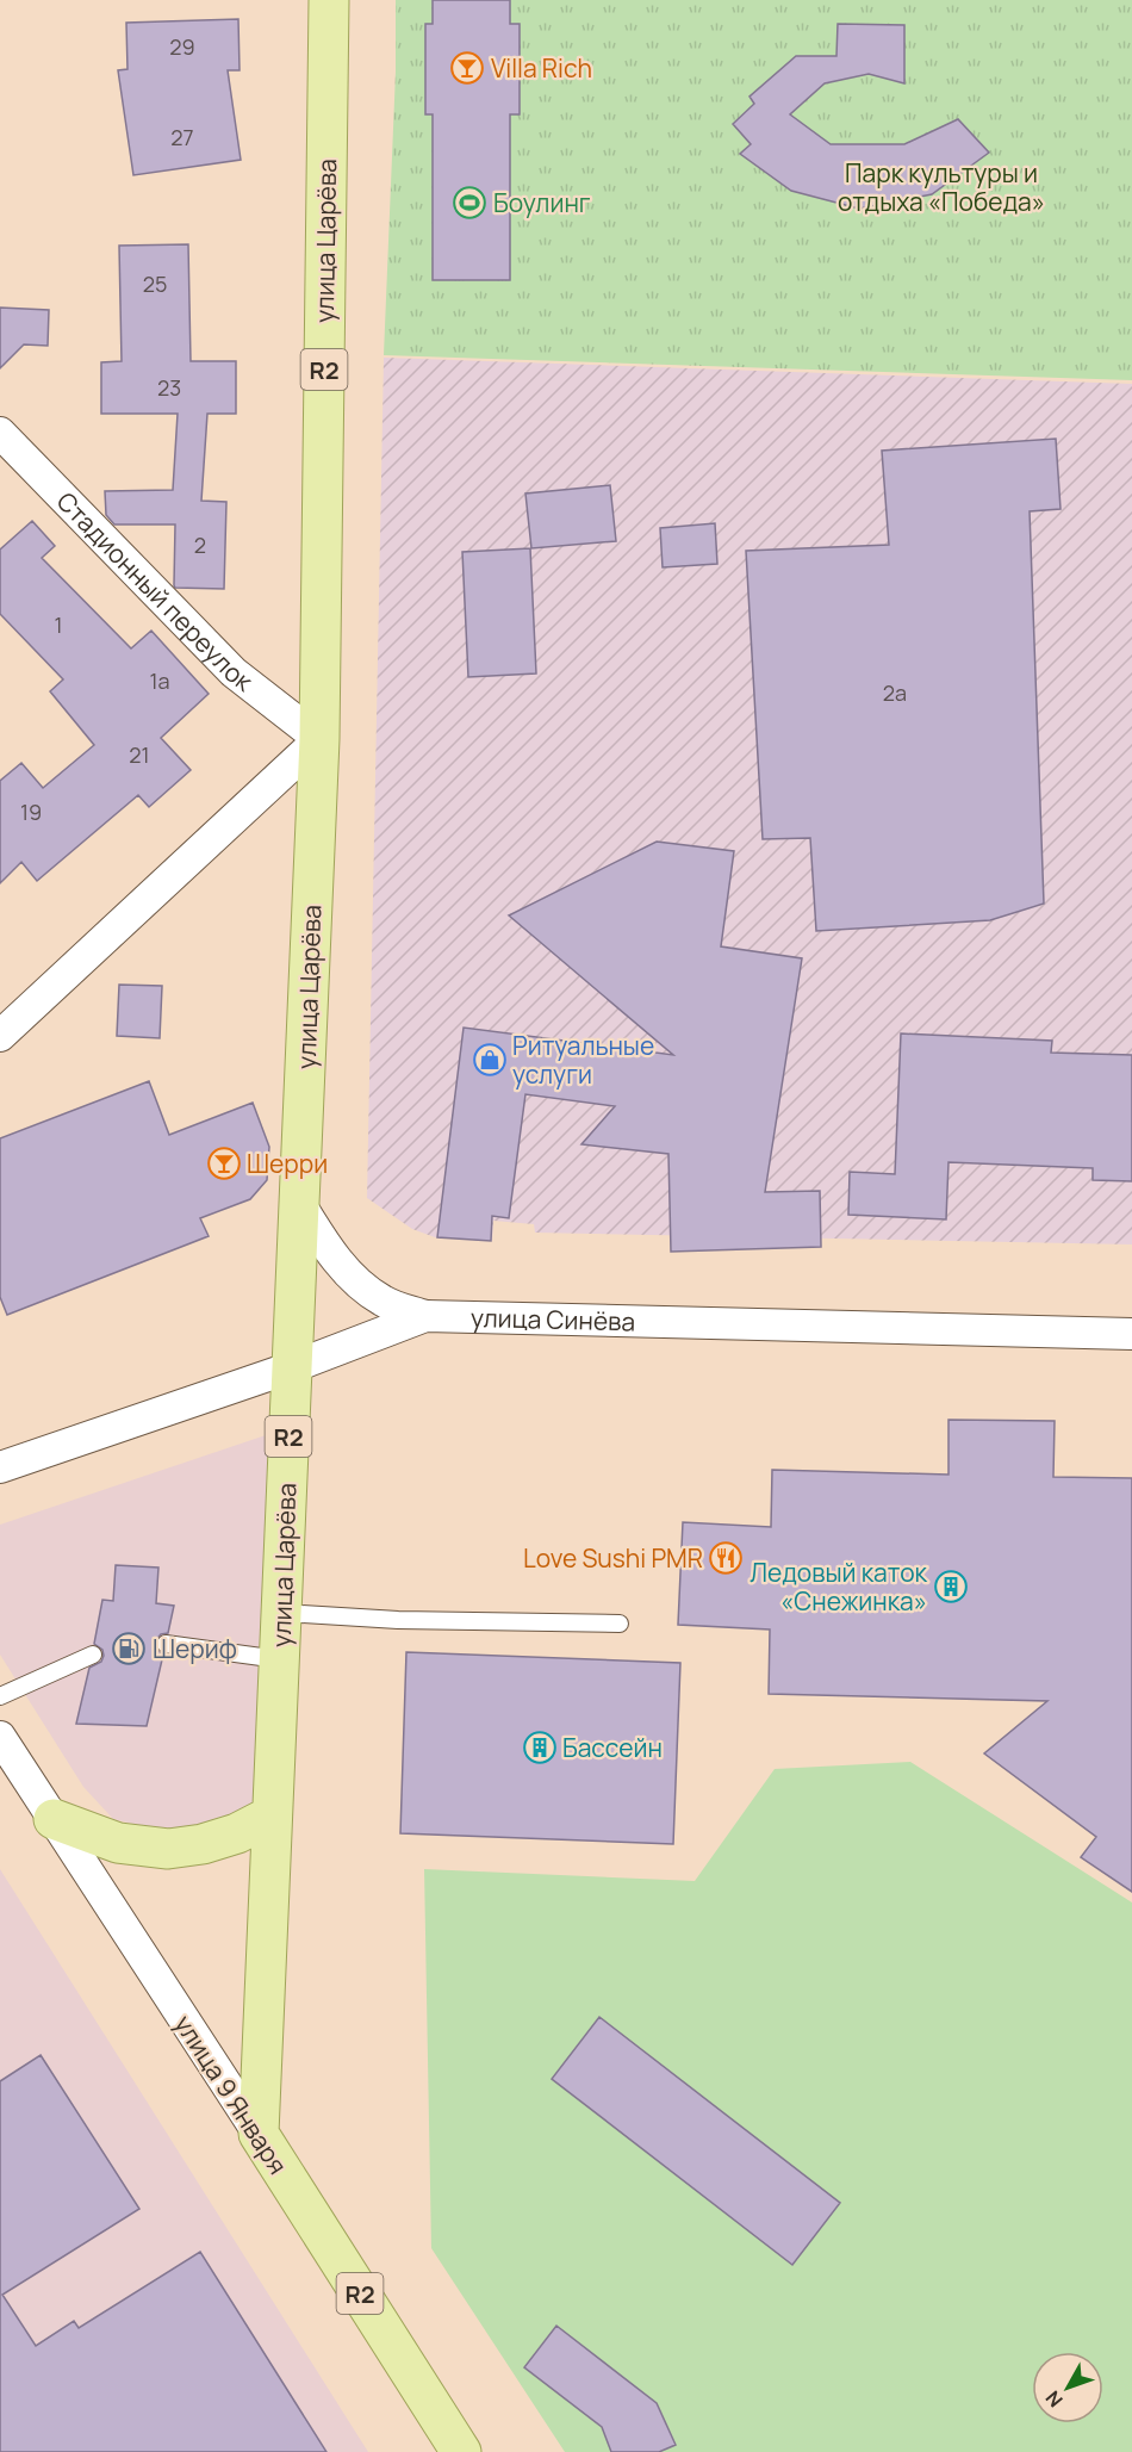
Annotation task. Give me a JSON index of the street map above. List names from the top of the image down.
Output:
{
  "streets": {
    "main road": ["улица Царёва", "R2", "улица 9 Января"],
    "street": ["Стадионный переулок", "улица Синёва"]
  },
  "crossings": [
    ["улица Царёва", "Стадионный переулок"],
    ["улица Царёва", "улица Синёва"],
    ["улица Царёва", "улица 9 Января"]
  ],
  "parks": ["Парк культуры и отдыха «Победа»"],
  "places": {
    "bar": ["Villa Rich", "Шерри"],
    "sports": ["Боулинг"],
    "shop": ["Ритуальные услуги"],
    "restaurant": ["Love Sushi PMR"],
    "building": ["Ледовый каток «Снежинка»", "Бассейн"],
    "fuel station": ["Шериф"]
  },
  "house_numbers": [
    "29",
    "27",
    "25",
    "23",
    "2",
    "1",
    "1а",
    "2а",
    "21",
    "19"
  ],
  "north": "bottom left"
}
